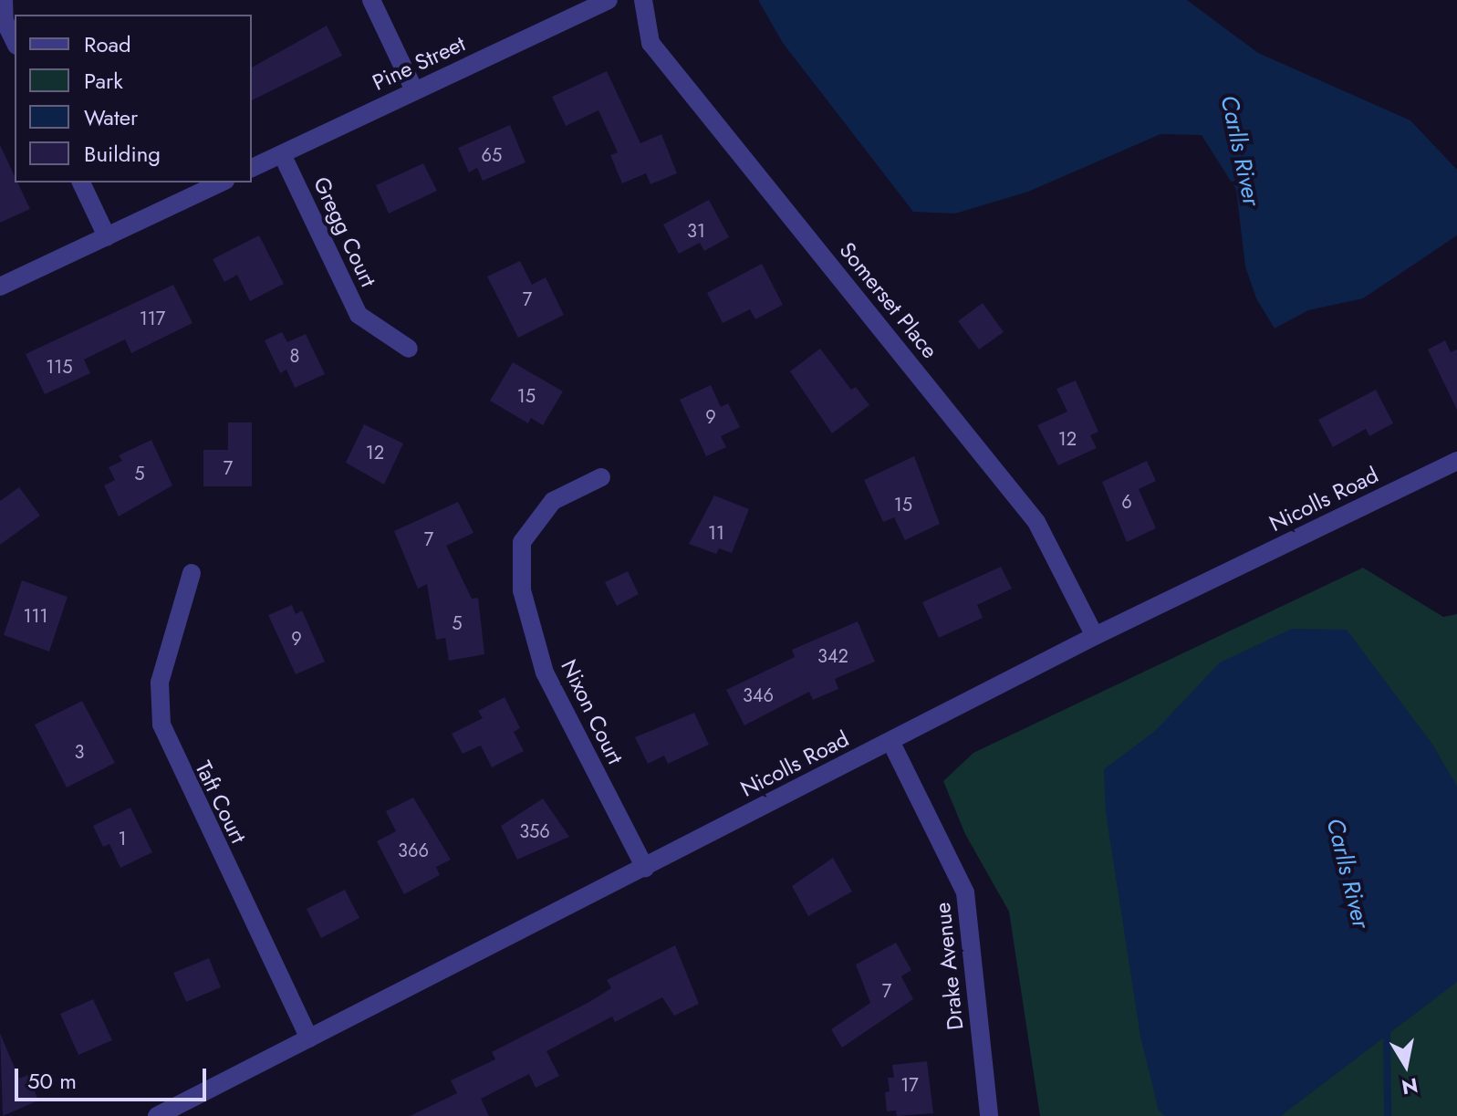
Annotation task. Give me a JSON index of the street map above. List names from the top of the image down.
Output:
{
  "streets": {
    "street": [
      "Pine Street",
      "Gregg Court",
      "Somerset Place",
      "Nicolls Road",
      "Nixon Court",
      "Taft Court",
      "Drake Avenue"
    ]
  },
  "crossings": [
    ["Pine Street", "Gregg Court"],
    ["Somerset Place", "Nicolls Road"],
    ["Nicolls Road", "Nixon Court"],
    ["Nicolls Road", "Taft Court"],
    ["Nicolls Road", "Drake Avenue"]
  ],
  "water": ["Carlls River"],
  "house_numbers": [
    "65",
    "31",
    "7",
    "117",
    "8",
    "115",
    "15",
    "9",
    "12",
    "12",
    "7",
    "5",
    "6",
    "15",
    "11",
    "7",
    "111",
    "5",
    "9",
    "342",
    "346",
    "3",
    "356",
    "1",
    "366",
    "7",
    "17"
  ],
  "legend": [
    "Road",
    "Park",
    "Water",
    "Building"
  ],
  "scale_bar": "50 m",
  "north": "bottom"
}
